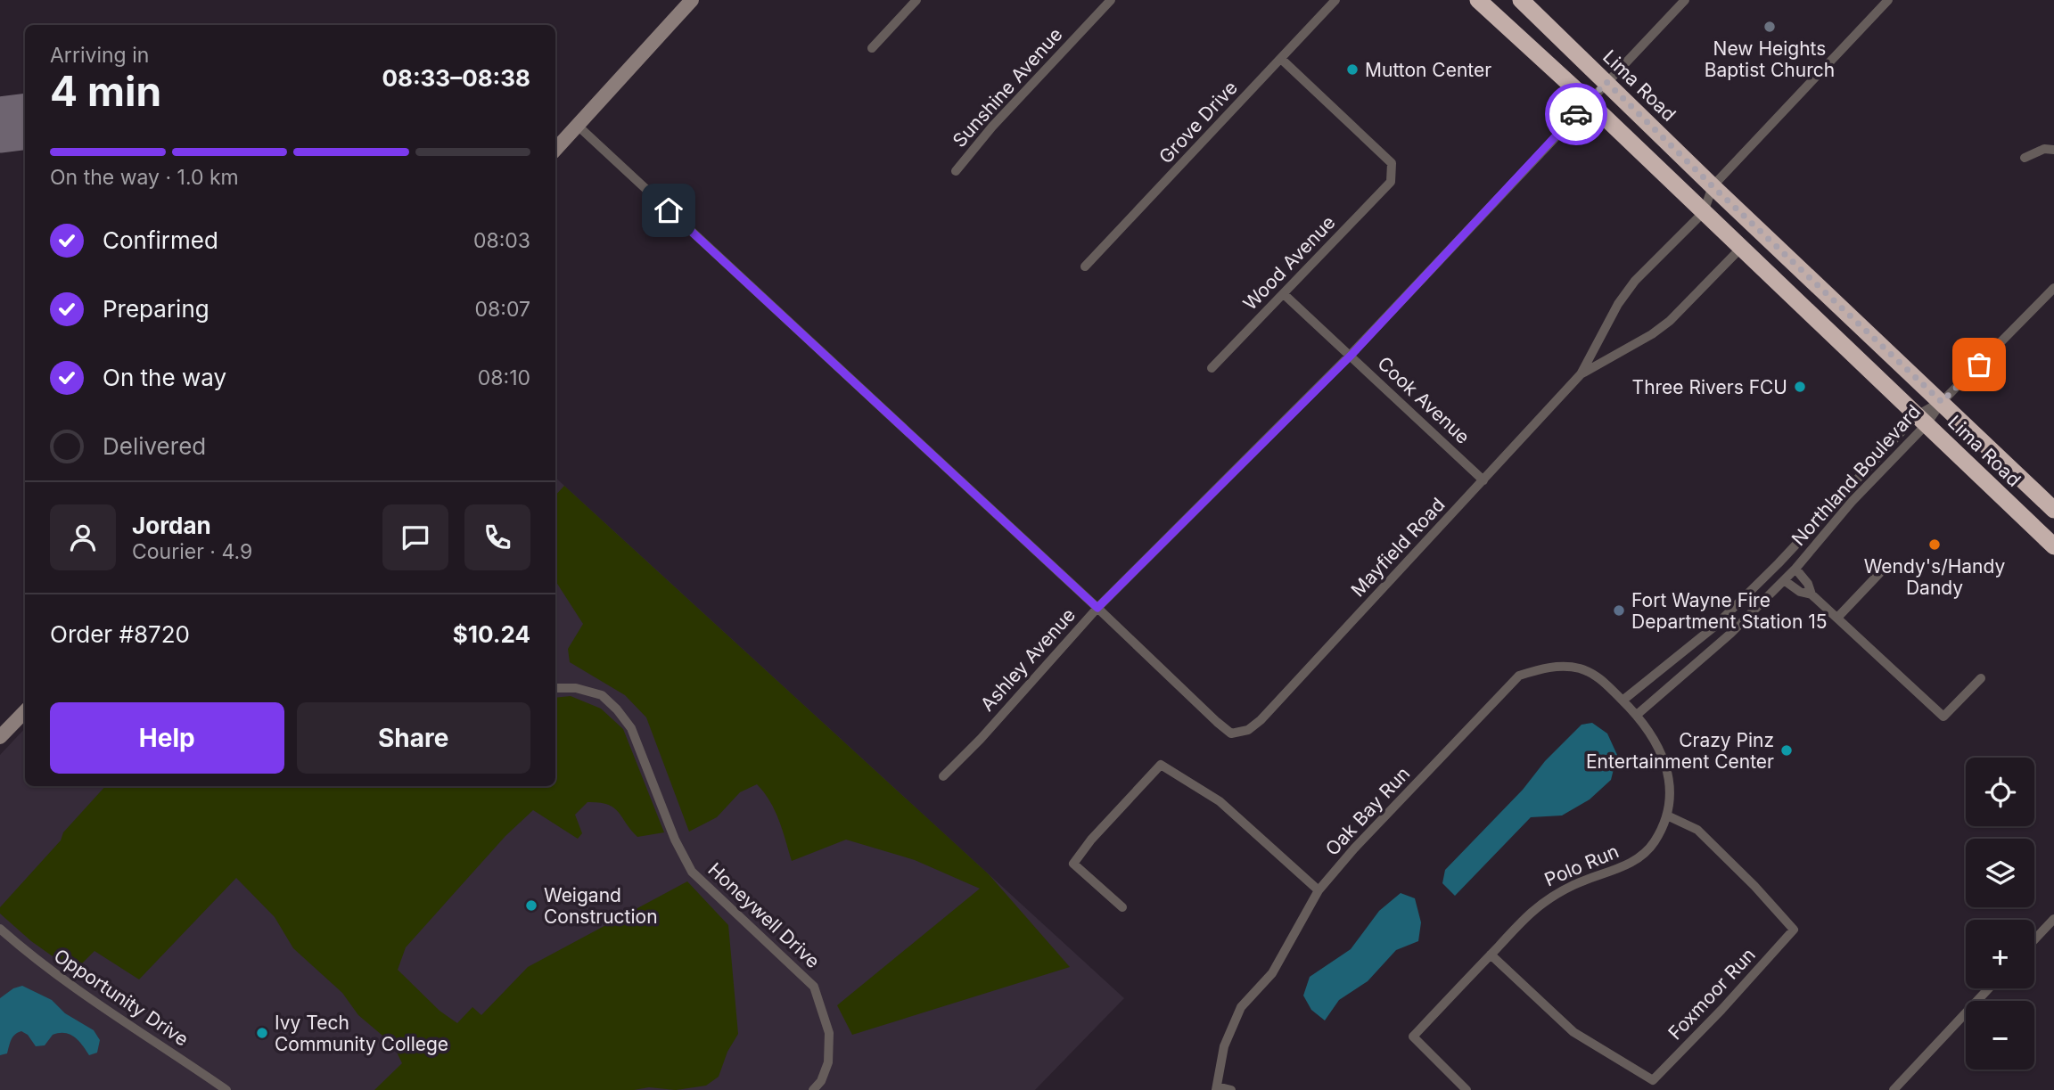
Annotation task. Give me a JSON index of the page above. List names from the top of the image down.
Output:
{
  "streets": {
    "highway": ["Lima Road"],
    "street": [
      "Sunshine Avenue",
      "Grove Drive",
      "Wood Avenue",
      "Cook Avenue",
      "Northland Boulevard",
      "Mayfield Road",
      "Ashley Avenue",
      "Oak Bay Run",
      "Polo Run",
      "Honeywell Drive",
      "Foxmoor Run",
      "Opportunity Drive"
    ]
  },
  "crossings": [
    ["Lima Road", "Northland Boulevard"],
    ["Lima Road", "Ashley Avenue"],
    ["Grove Drive", "Wood Avenue"],
    ["Wood Avenue", "Cook Avenue"],
    ["Cook Avenue", "Mayfield Road"],
    ["Cook Avenue", "Ashley Avenue"],
    ["Northland Boulevard", "Oak Bay Run"],
    ["Northland Boulevard", "Polo Run"],
    ["Mayfield Road", "Ashley Avenue"],
    ["Oak Bay Run", "Polo Run"],
    ["Polo Run", "Foxmoor Run"]
  ],
  "places": [
    "New Heights Baptist Church",
    "Mutton Center",
    "Three Rivers FCU",
    "Wendy's/Handy Dandy",
    "Fort Wayne Fire Department Station 15",
    "Crazy Pinz Entertainment Center",
    "Weigand Construction",
    "Ivy Tech Community College"
  ],
  "page": {
    "heading": ["4 min", "Arriving in", "08:33–08:38"],
    "panel": [
      "Jordan",
      "Courier · 4.9",
      "Order #8720",
      "$10.24"
    ],
    "bar": "On the way · 1.0 km",
    "list": [
      ["Confirmed", "08:03"],
      ["Preparing", "08:07"],
      ["On the way", "08:10"],
      "Delivered"
    ],
    "buttons": ["Help", "Share"],
    "map_buttons": ["+", "−"]
  }
}
